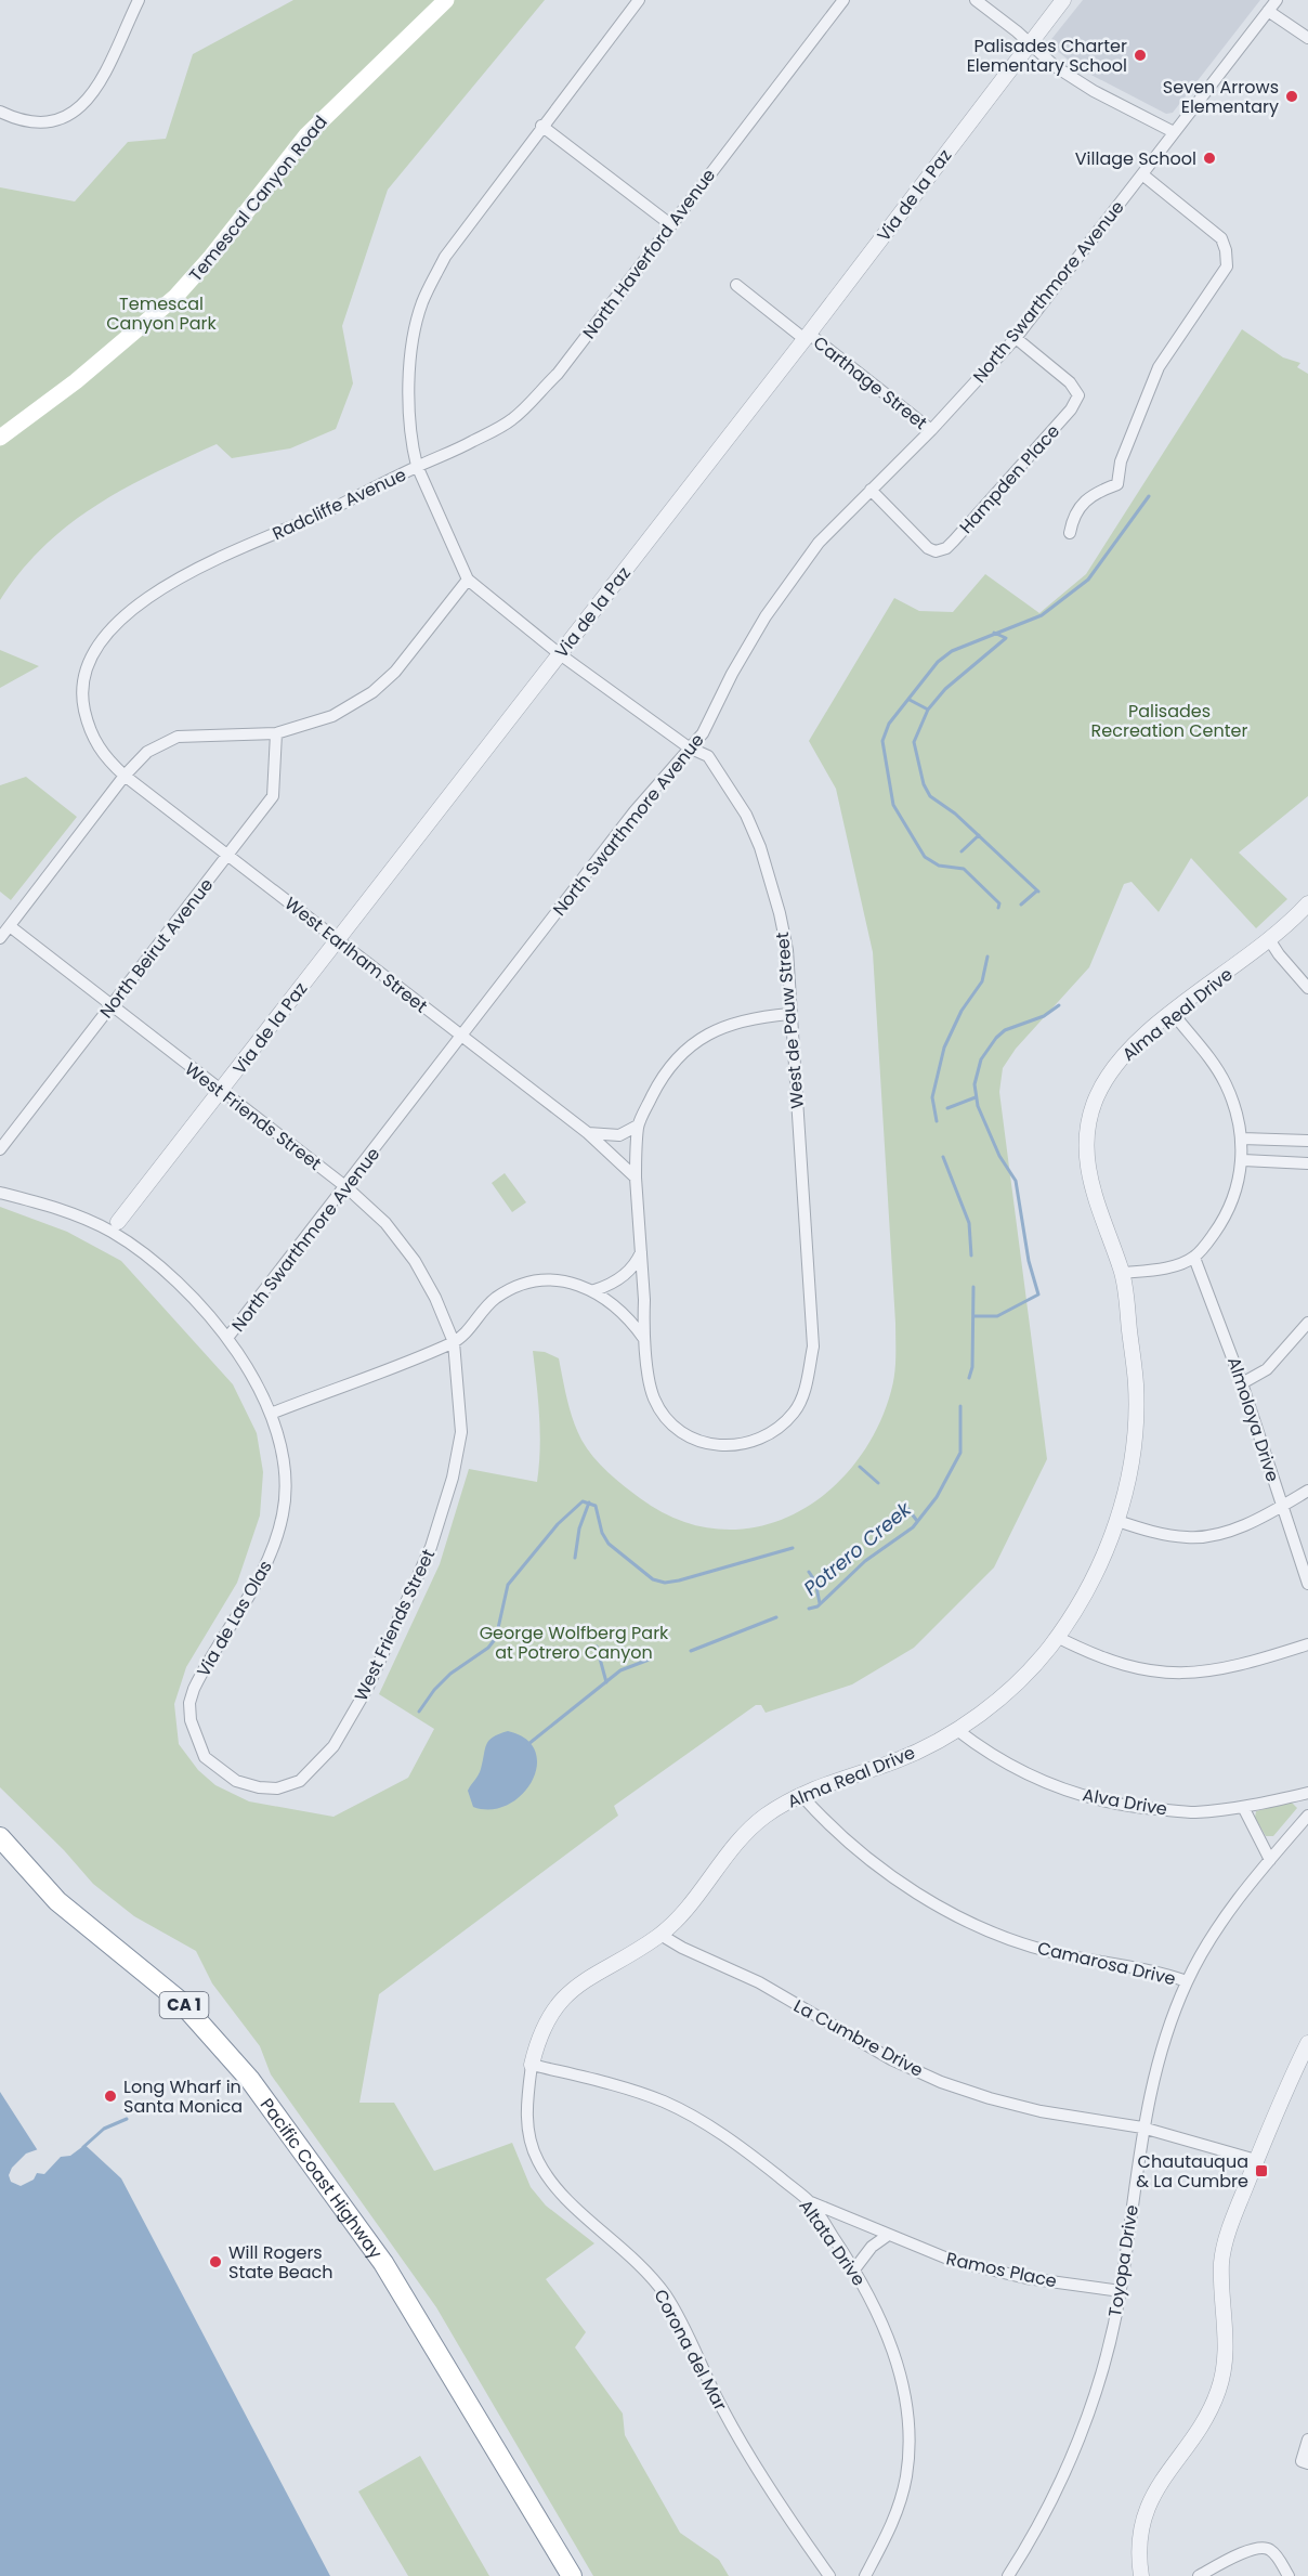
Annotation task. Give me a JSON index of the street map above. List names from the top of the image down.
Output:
{
  "streets": {
    "highway": ["CA 1", "Pacific Coast Highway"],
    "main road": ["Temescal Canyon Road"],
    "street": [
      "Via de la Paz",
      "North Haverford Avenue",
      "North Swarthmore Avenue",
      "Carthage Street",
      "Hampden Place",
      "Radcliffe Avenue",
      "North Beirut Avenue",
      "West Earlham Street",
      "Alma Real Drive",
      "West de Pauw Street",
      "West Friends Street",
      "Almoloya Drive",
      "Via de Las Olas",
      "Alva Drive",
      "Camarosa Drive",
      "La Cumbre Drive",
      "Altata Drive",
      "Toyopa Drive",
      "Ramos Place",
      "Corona del Mar"
    ]
  },
  "crossings": [
    ["Via de la Paz", "Carthage Street"],
    ["Via de la Paz", "West Earlham Street"],
    ["Via de la Paz", "West Friends Street"],
    ["North Haverford Avenue", "Radcliffe Avenue"],
    ["North Swarthmore Avenue", "Carthage Street"],
    ["North Swarthmore Avenue", "Hampden Place"],
    ["North Swarthmore Avenue", "West Earlham Street"],
    ["North Swarthmore Avenue", "West Friends Street"],
    ["North Swarthmore Avenue", "Via de Las Olas"],
    ["Radcliffe Avenue", "West Earlham Street"],
    ["North Beirut Avenue", "West Earlham Street"],
    ["North Beirut Avenue", "West Friends Street"],
    ["Alma Real Drive", "Alva Drive"],
    ["Alma Real Drive", "Camarosa Drive"],
    ["Alma Real Drive", "La Cumbre Drive"],
    ["Alma Real Drive", "Altata Drive"],
    ["Alma Real Drive", "Corona del Mar"],
    ["West Friends Street", "Via de Las Olas"],
    ["Camarosa Drive", "Toyopa Drive"],
    ["La Cumbre Drive", "Toyopa Drive"],
    ["Altata Drive", "Ramos Place"],
    ["Altata Drive", "Corona del Mar"],
    ["Toyopa Drive", "Ramos Place"]
  ],
  "water": ["Potrero Creek"],
  "parks": ["Temescal Canyon Park", "Palisades Recreation Center", "George Wolfberg Park at Potrero Canyon"],
  "places": {
    "other": [
      "Palisades Charter Elementary School",
      "Seven Arrows Elementary",
      "Village School",
      "Long Wharf in Santa Monica",
      "Will Rogers State Beach"
    ],
    "transit": ["Chautauqua & La Cumbre"]
  }
}
